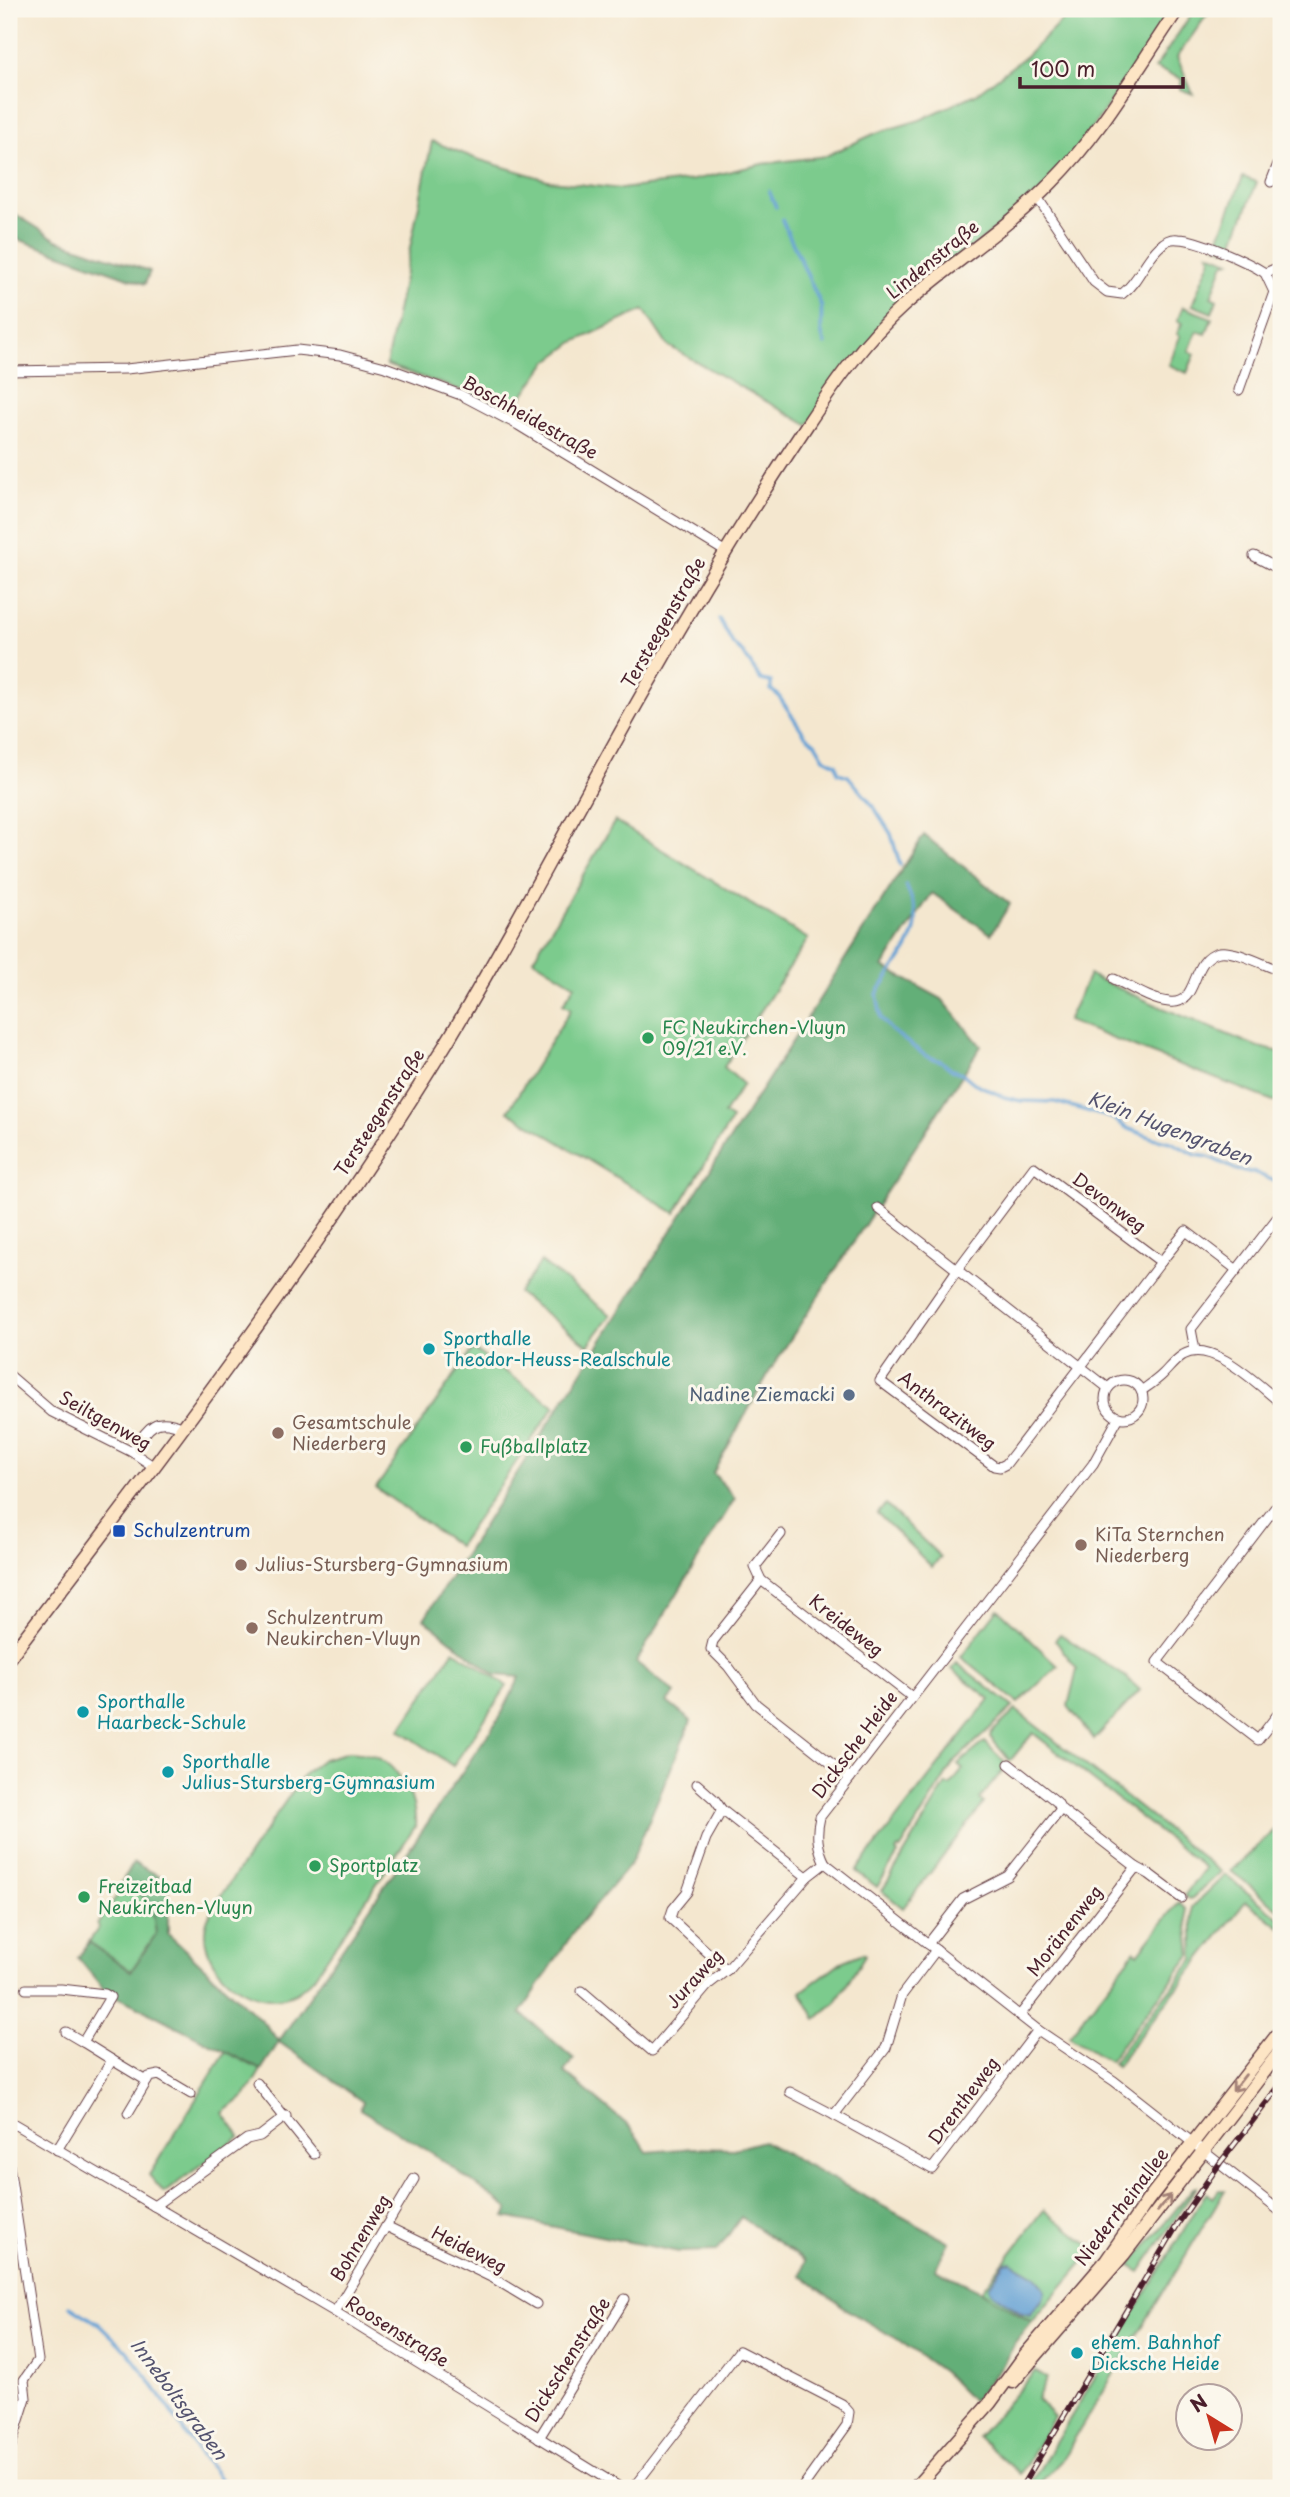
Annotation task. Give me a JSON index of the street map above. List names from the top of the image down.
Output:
{
  "streets": {
    "street": [
      "Lindenstraße",
      "Boschheidestraße",
      "Tersteegenstraße",
      "Devonweg",
      "Anthrazitweg",
      "Seiltgenweg",
      "Kreideweg",
      "Dicksche Heide",
      "Moränenweg",
      "Juraweg",
      "Drentheweg",
      "Niederrheinallee",
      "Bohnenweg",
      "Heideweg",
      "Roosenstraße",
      "Dickschenstraße"
    ]
  },
  "crossings": [
    ["Lindenstraße", "Boschheidestraße"],
    ["Lindenstraße", "Tersteegenstraße"],
    ["Boschheidestraße", "Tersteegenstraße"],
    ["Tersteegenstraße", "Seiltgenweg"],
    ["Devonweg", "Anthrazitweg"],
    ["Kreideweg", "Dicksche Heide"],
    ["Dicksche Heide", "Juraweg"],
    ["Bohnenweg", "Heideweg"],
    ["Bohnenweg", "Roosenstraße"],
    ["Roosenstraße", "Dickschenstraße"]
  ],
  "water": ["Klein Hugengraben", "Inneboltsgraben"],
  "places": {
    "other": [
      "FC Neukirchen-Vluyn 09/21 e.V.",
      "Sporthalle Theodor-Heuss-Realschule",
      "Nadine Ziemacki",
      "Gesamtschule Niederberg",
      "Fußballplatz",
      "KiTa Sternchen Niederberg",
      "Julius-Stursberg-Gymnasium",
      "Schulzentrum Neukirchen-Vluyn",
      "Sporthalle Haarbeck-Schule",
      "Sporthalle Julius-Stursberg-Gymnasium",
      "Sportplatz",
      "Freizeitbad Neukirchen-Vluyn",
      "ehem. Bahnhof Dicksche Heide"
    ],
    "transit": ["Schulzentrum"]
  },
  "scale_bar": "100 m",
  "north": "top left"
}
